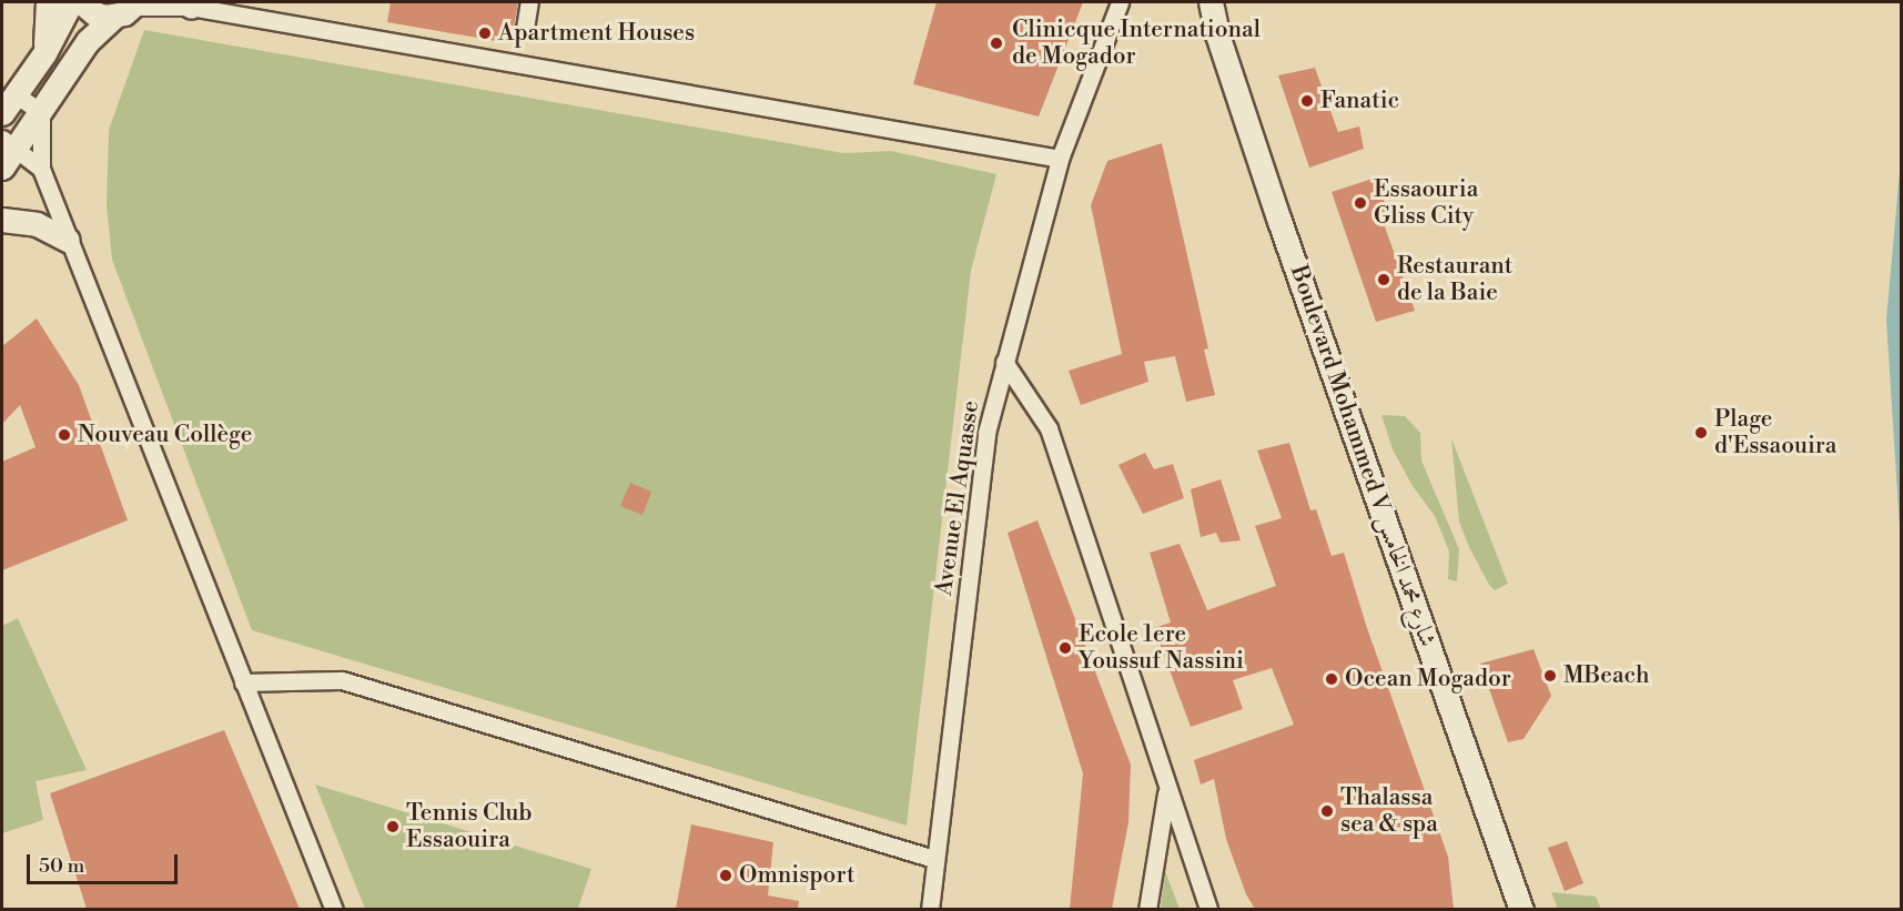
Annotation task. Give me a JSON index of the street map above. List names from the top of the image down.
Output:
{
  "streets": {
    "street": ["Boulevard Mohammed V شارع محمد الخامس", "Avenue El Aquasse"]
  },
  "places": [
    "Apartment Houses",
    "Clinicque International de Mogador",
    "Fanatic",
    "Essaouria Gliss City",
    "Restaurant de la Baie",
    "Plage d'Essaouira",
    "Nouveau Collège",
    "Ecole 1ere Youssuf Nassini",
    "MBeach",
    "Ocean Mogador",
    "Thalassa sea & spa",
    "Tennis Club Essaouira",
    "Omnisport"
  ],
  "scale_bar": "50 m"
}
